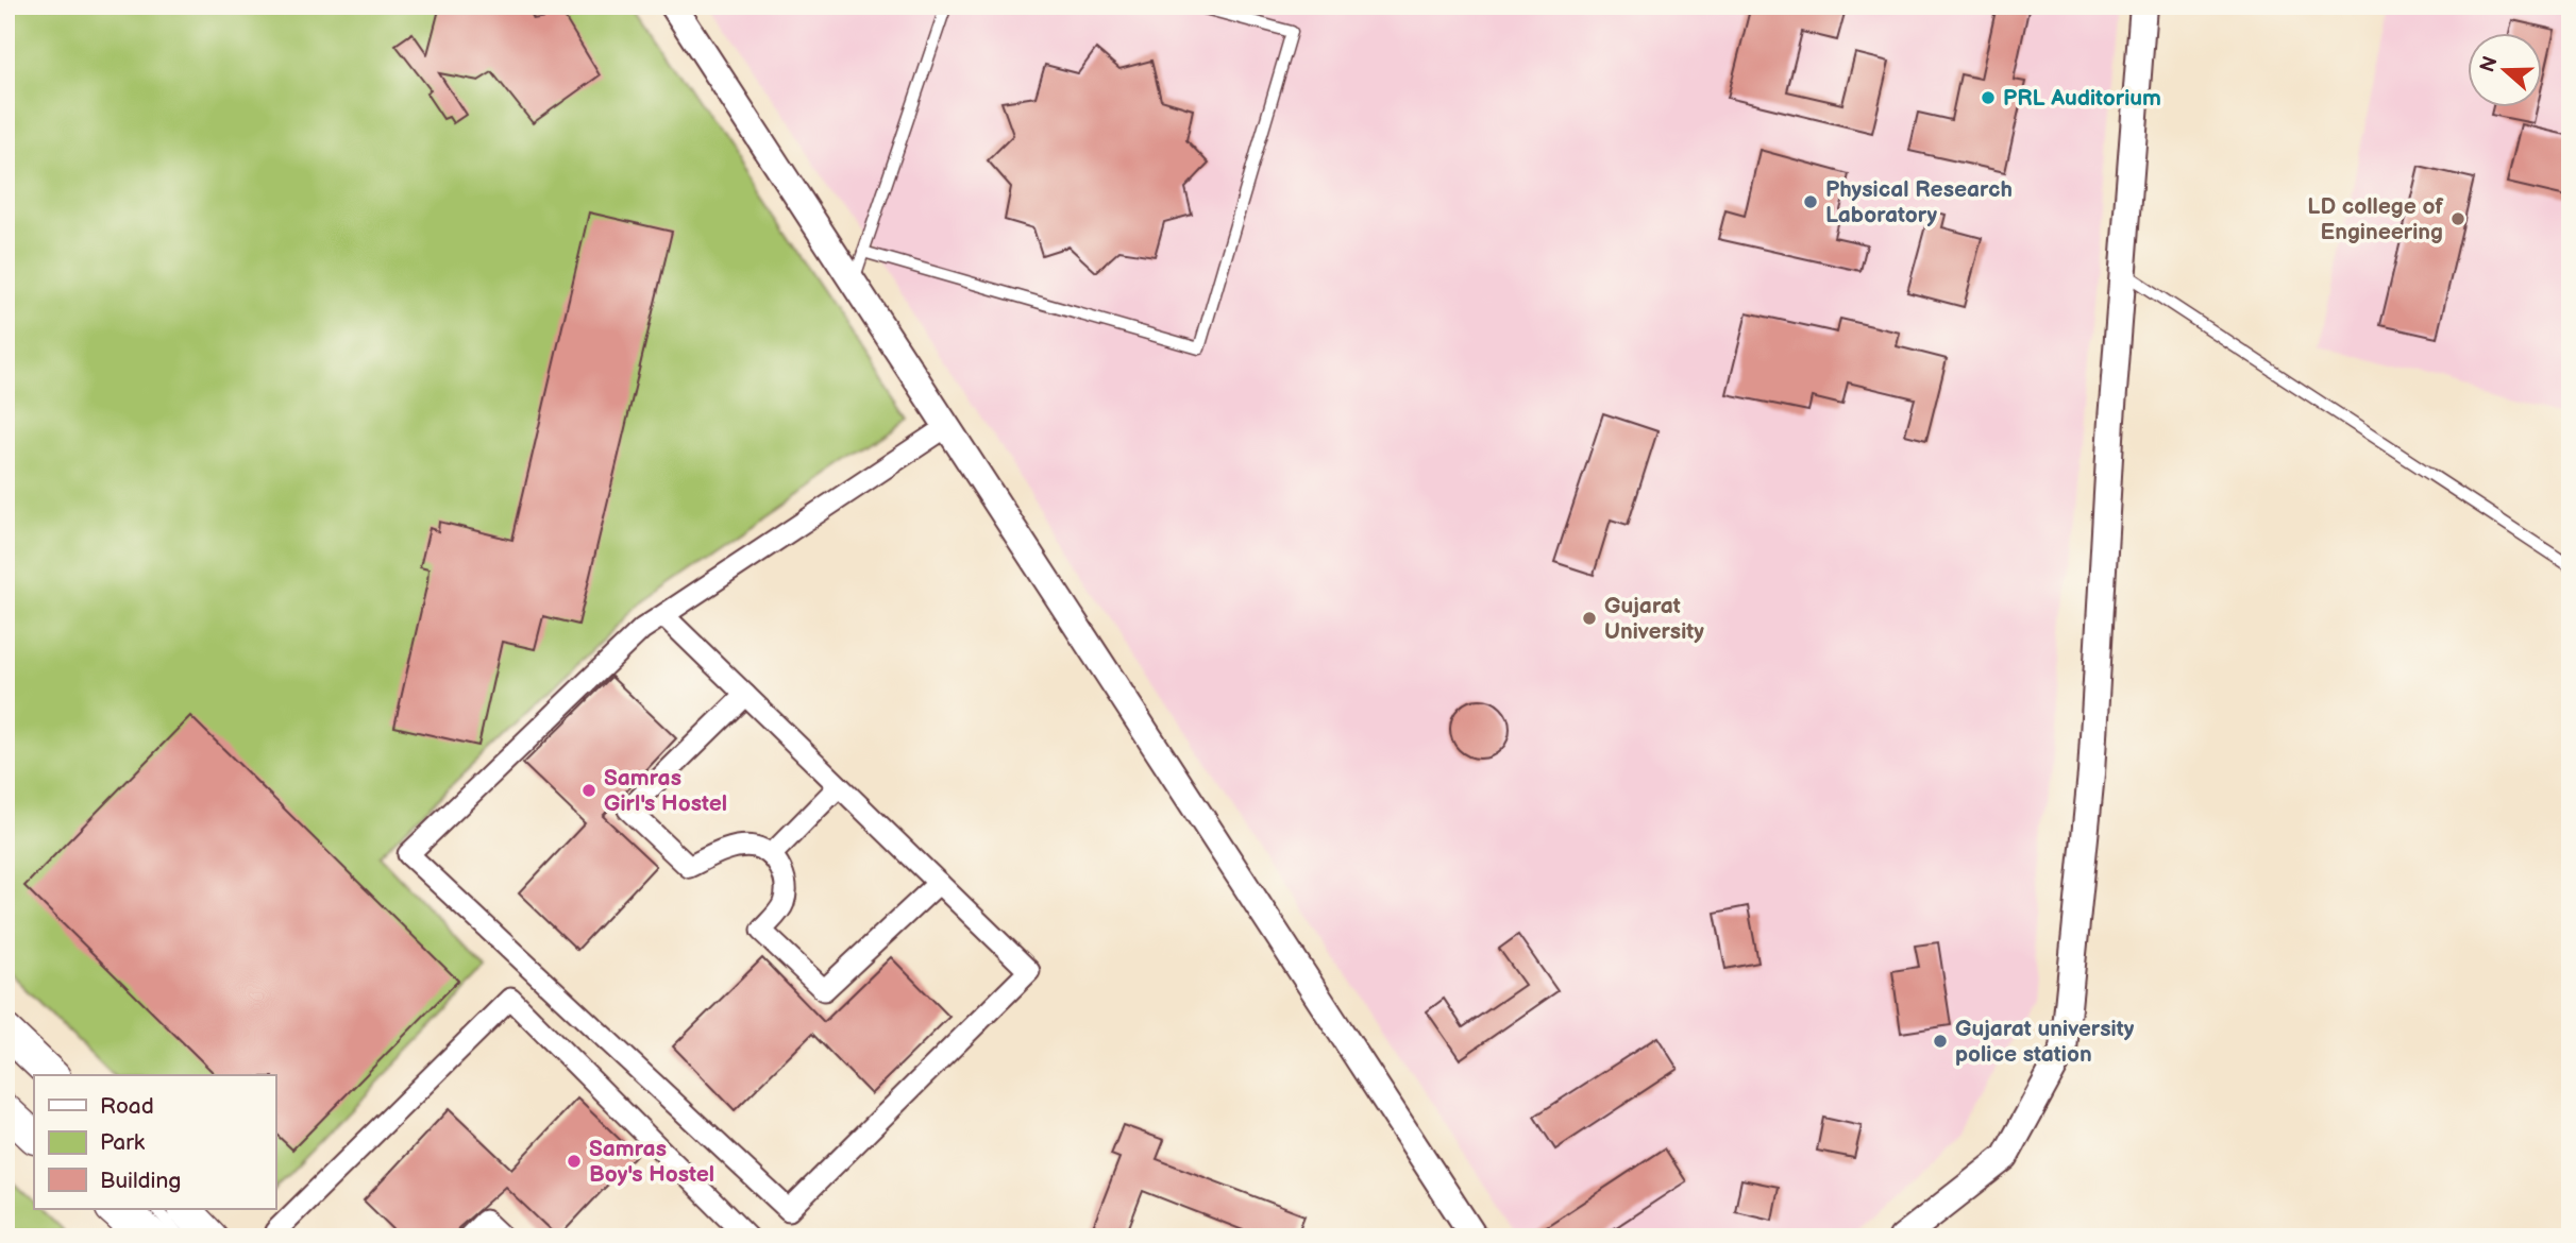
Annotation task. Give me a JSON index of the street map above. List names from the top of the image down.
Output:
{
  "places": [
    "PRL Auditorium",
    "Physical Research Laboratory",
    "LD college of Engineering",
    "Gujarat University",
    "Samras Girl's Hostel",
    "Gujarat university police station",
    "Samras Boy's Hostel"
  ],
  "legend": ["Road", "Park", "Building"],
  "north": "left"
}
